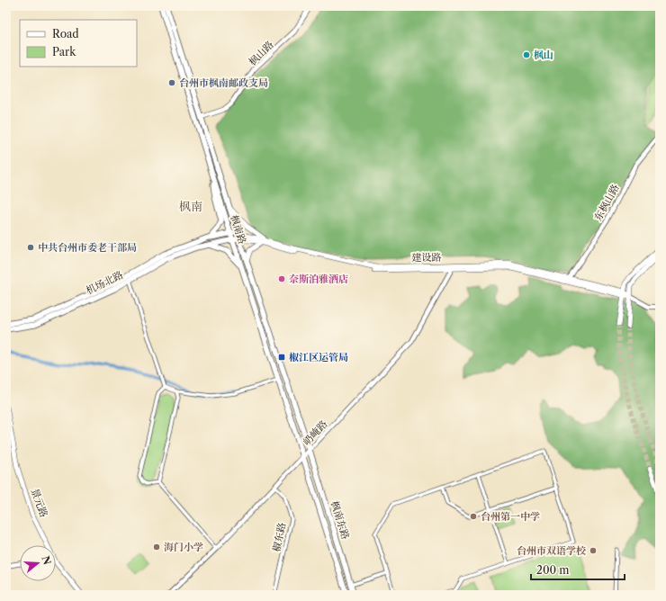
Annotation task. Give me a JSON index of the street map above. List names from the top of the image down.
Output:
{
  "streets": {
    "main road": [
      "枫南路",
      "建设路",
      "机场北路",
      "景元路",
      "枫南东路"
    ],
    "street": [
      "枫山路",
      "东枫山路",
      "屷崦路",
      "椒东路"
    ]
  },
  "crossings": [
    ["枫山路", "枫南路"],
    ["东枫山路", "建设路"],
    ["枫南路", "建设路"],
    ["枫南路", "机场北路"],
    ["枫南路", "屷崦路"],
    ["枫南路", "枫南东路"],
    ["建设路", "机场北路"],
    ["建设路", "屷崦路"],
    ["屷崦路", "枫南东路"],
    ["屷崦路", "椒东路"]
  ],
  "districts": ["枫南"],
  "places": {
    "other": [
      "枫山",
      "台州市枫南邮政支局",
      "中共台州市委老干部局",
      "奈斯泊雅酒店",
      "台州第一中学",
      "海门小学",
      "台州市双语学校"
    ],
    "transit": ["椒江区运管局"]
  },
  "legend": ["Road", "Park"],
  "scale_bar": "200 m",
  "north": "right"
}
